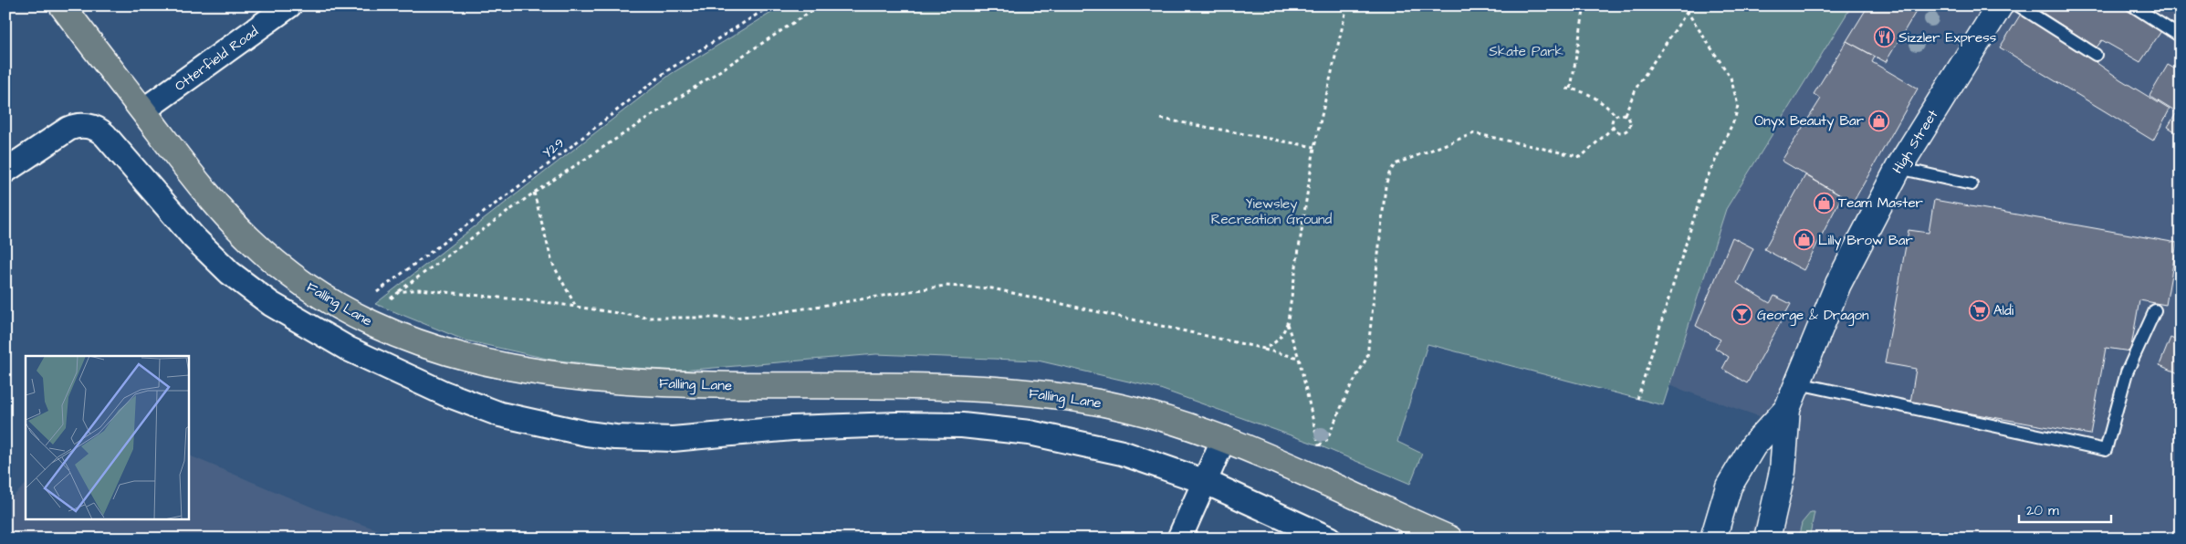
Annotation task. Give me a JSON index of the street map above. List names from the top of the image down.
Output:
{
  "streets": {
    "main road": ["Falling Lane"],
    "street": ["Otterfield Road", "High Street"],
    "path": ["Y29"]
  },
  "crossings": [
    ["Otterfield Road", "Falling Lane"],
    ["Y29", "Falling Lane"]
  ],
  "parks": ["Skate Park", "Yiewsley Recreation Ground"],
  "places": {
    "restaurant": ["Sizzler Express"],
    "shop": ["Onyx Beauty Bar", "Team Master", "Lilly Brow Bar"],
    "supermarket": ["Aldi"],
    "bar": ["George & Dragon"]
  },
  "scale_bar": "20 m"
}
